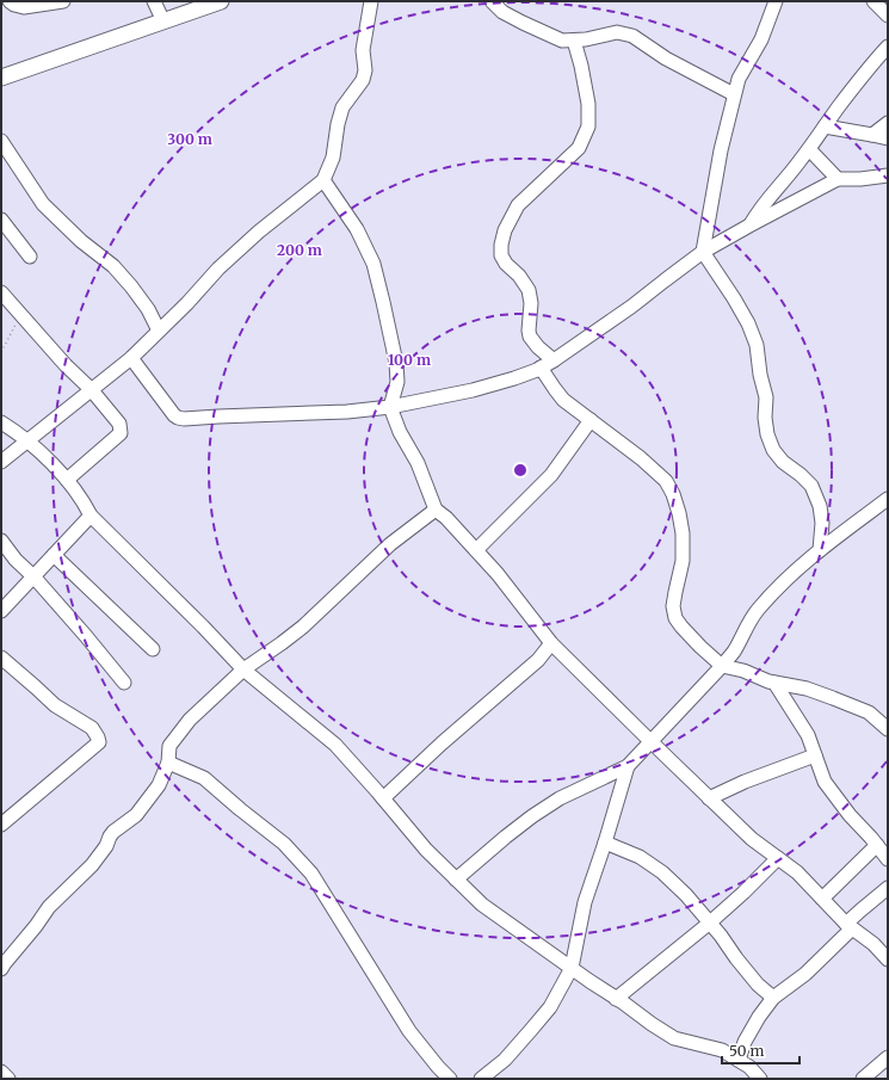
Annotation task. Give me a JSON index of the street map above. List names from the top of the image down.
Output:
{
  "scale_bar": "50 m",
  "rings": ["300 m", "200 m", "100 m"]
}
